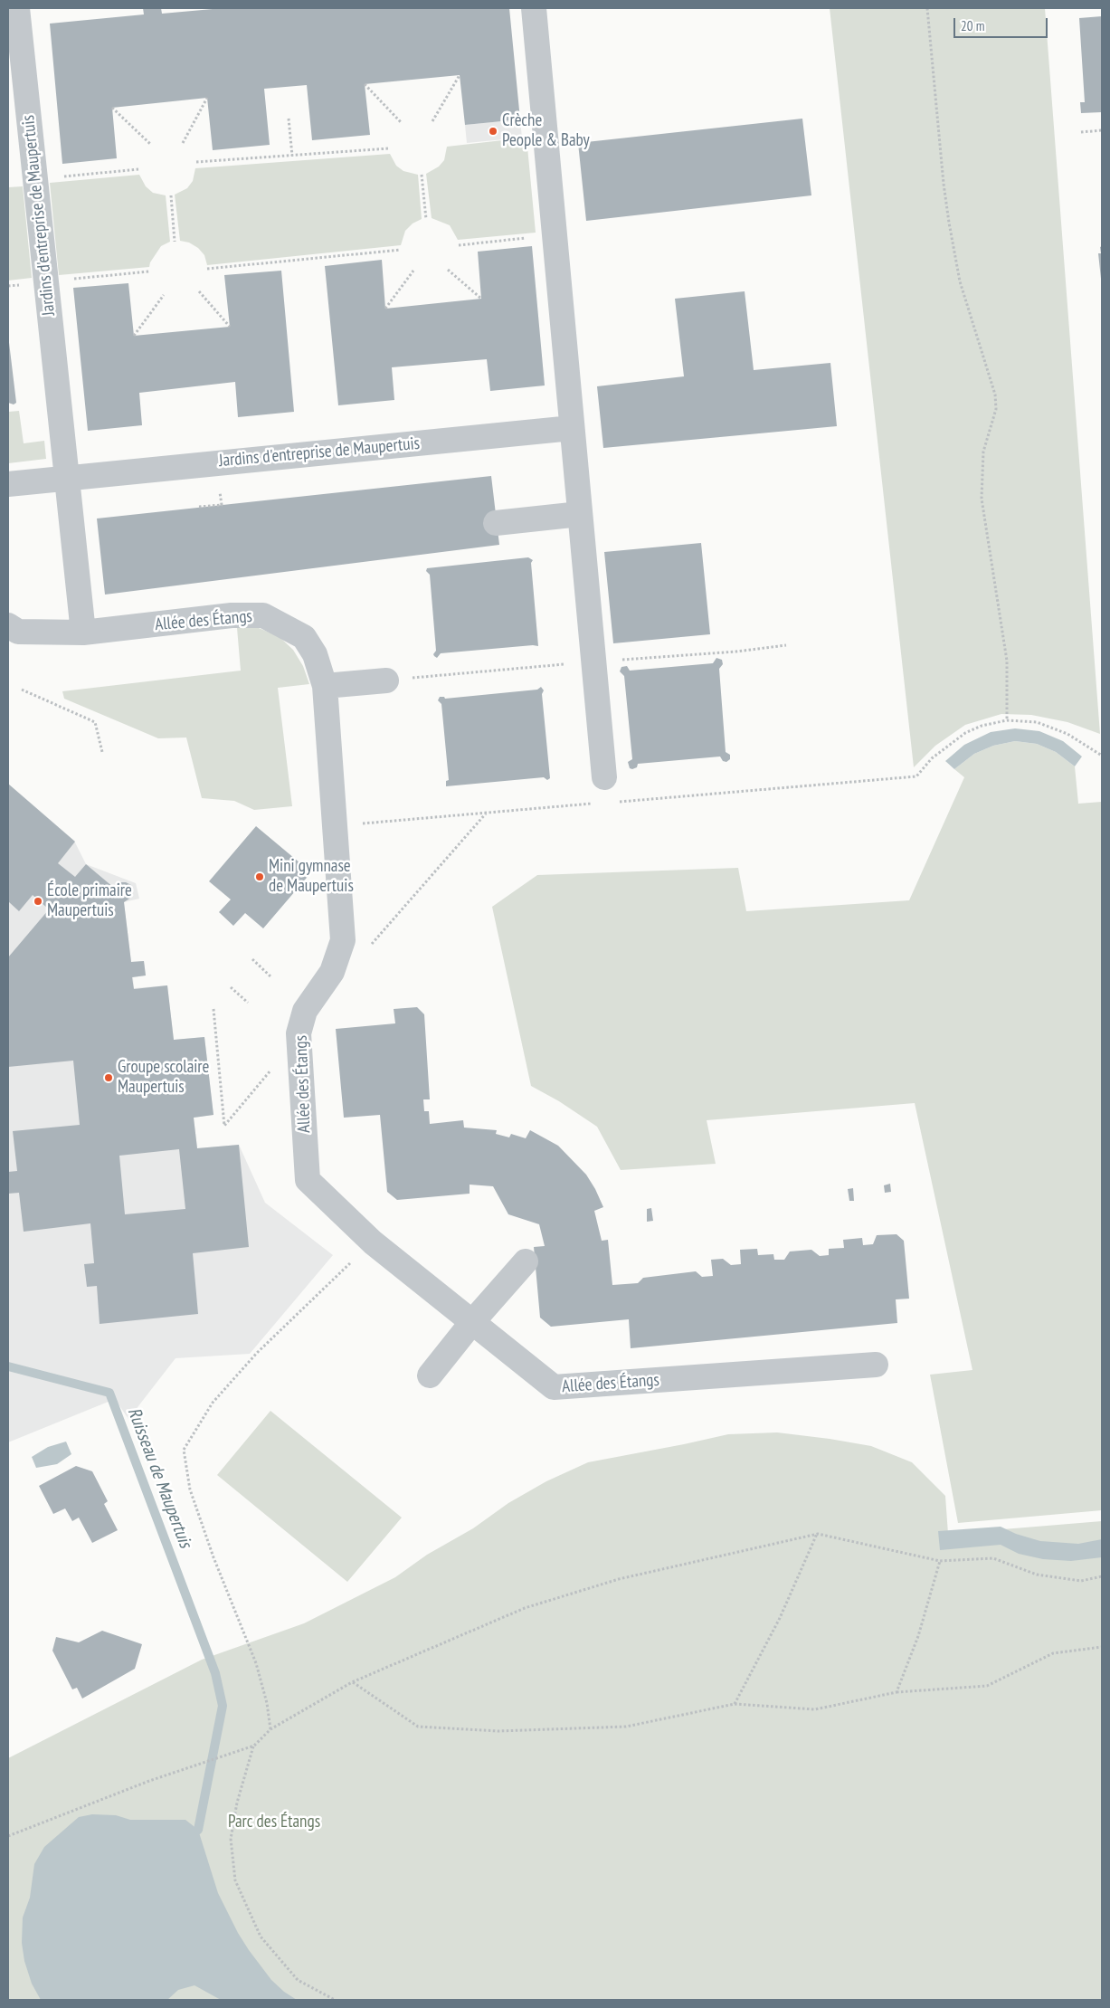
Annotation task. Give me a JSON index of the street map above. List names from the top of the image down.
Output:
{
  "streets": {
    "street": ["Jardins d'entreprise de Maupertuis", "Allée des Étangs"]
  },
  "crossings": [
    ["Jardins d'entreprise de Maupertuis", "Allée des Étangs"]
  ],
  "water": ["Ruisseau de Maupertuis"],
  "parks": ["Parc des Étangs"],
  "places": [
    "Crèche People & Baby",
    "Mini gymnase de Maupertuis",
    "École primaire Maupertuis",
    "Groupe scolaire Maupertuis"
  ],
  "scale_bar": "20 m"
}
